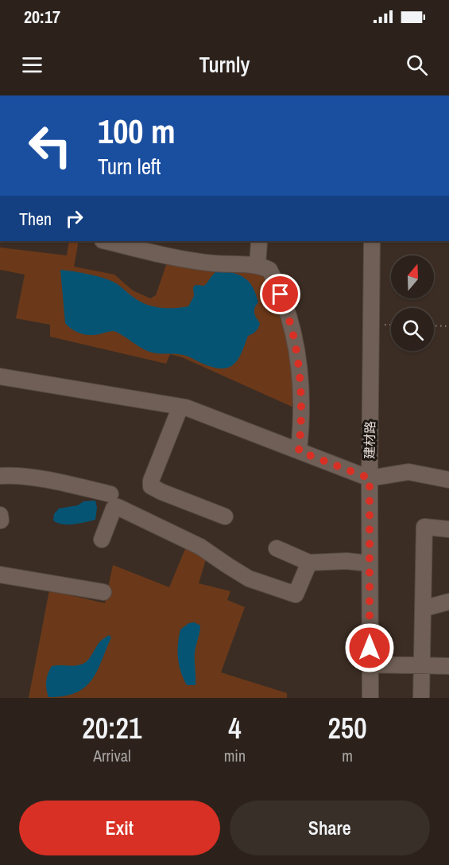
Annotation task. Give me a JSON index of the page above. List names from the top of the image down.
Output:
{
  "streets": {
    "street": ["建材路"]
  },
  "north": "top",
  "page": {
    "status": "20:17",
    "header": "Turnly",
    "turn": ["100 m", "Turn left"],
    "then": "Then",
    "eta": [
      "20:21",
      "Arrival",
      "4",
      "min",
      "250",
      "m"
    ],
    "buttons": ["Exit", "Share"]
  }
}
